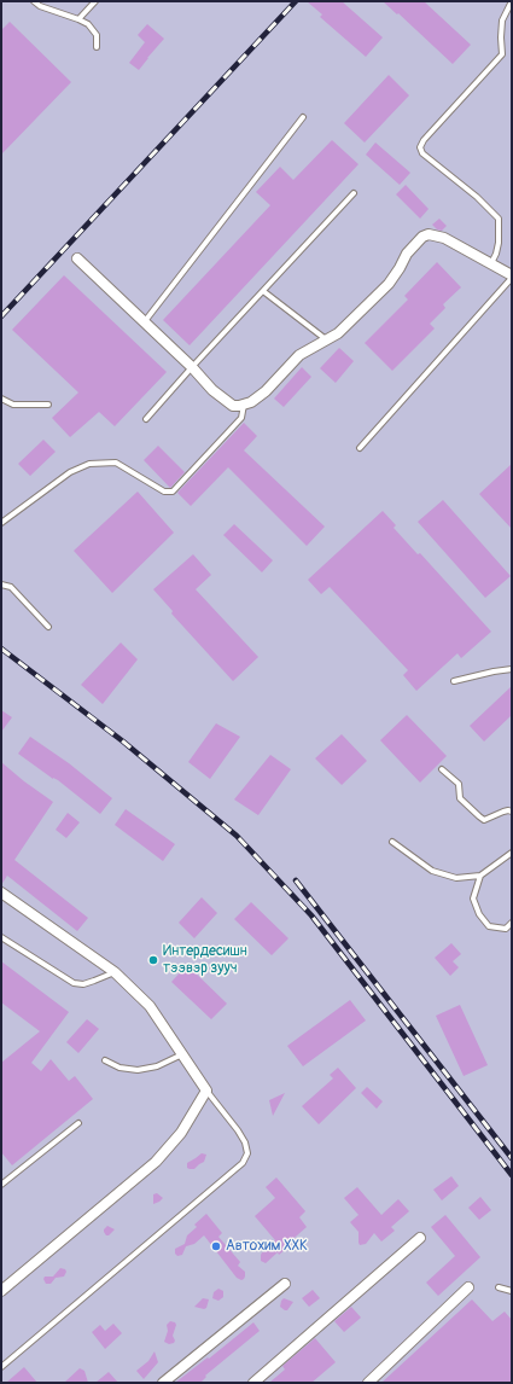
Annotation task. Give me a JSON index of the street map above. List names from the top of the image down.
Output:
{
  "places": ["Интердесишн тээвэр зууч", "Автохим ХХК"]
}
